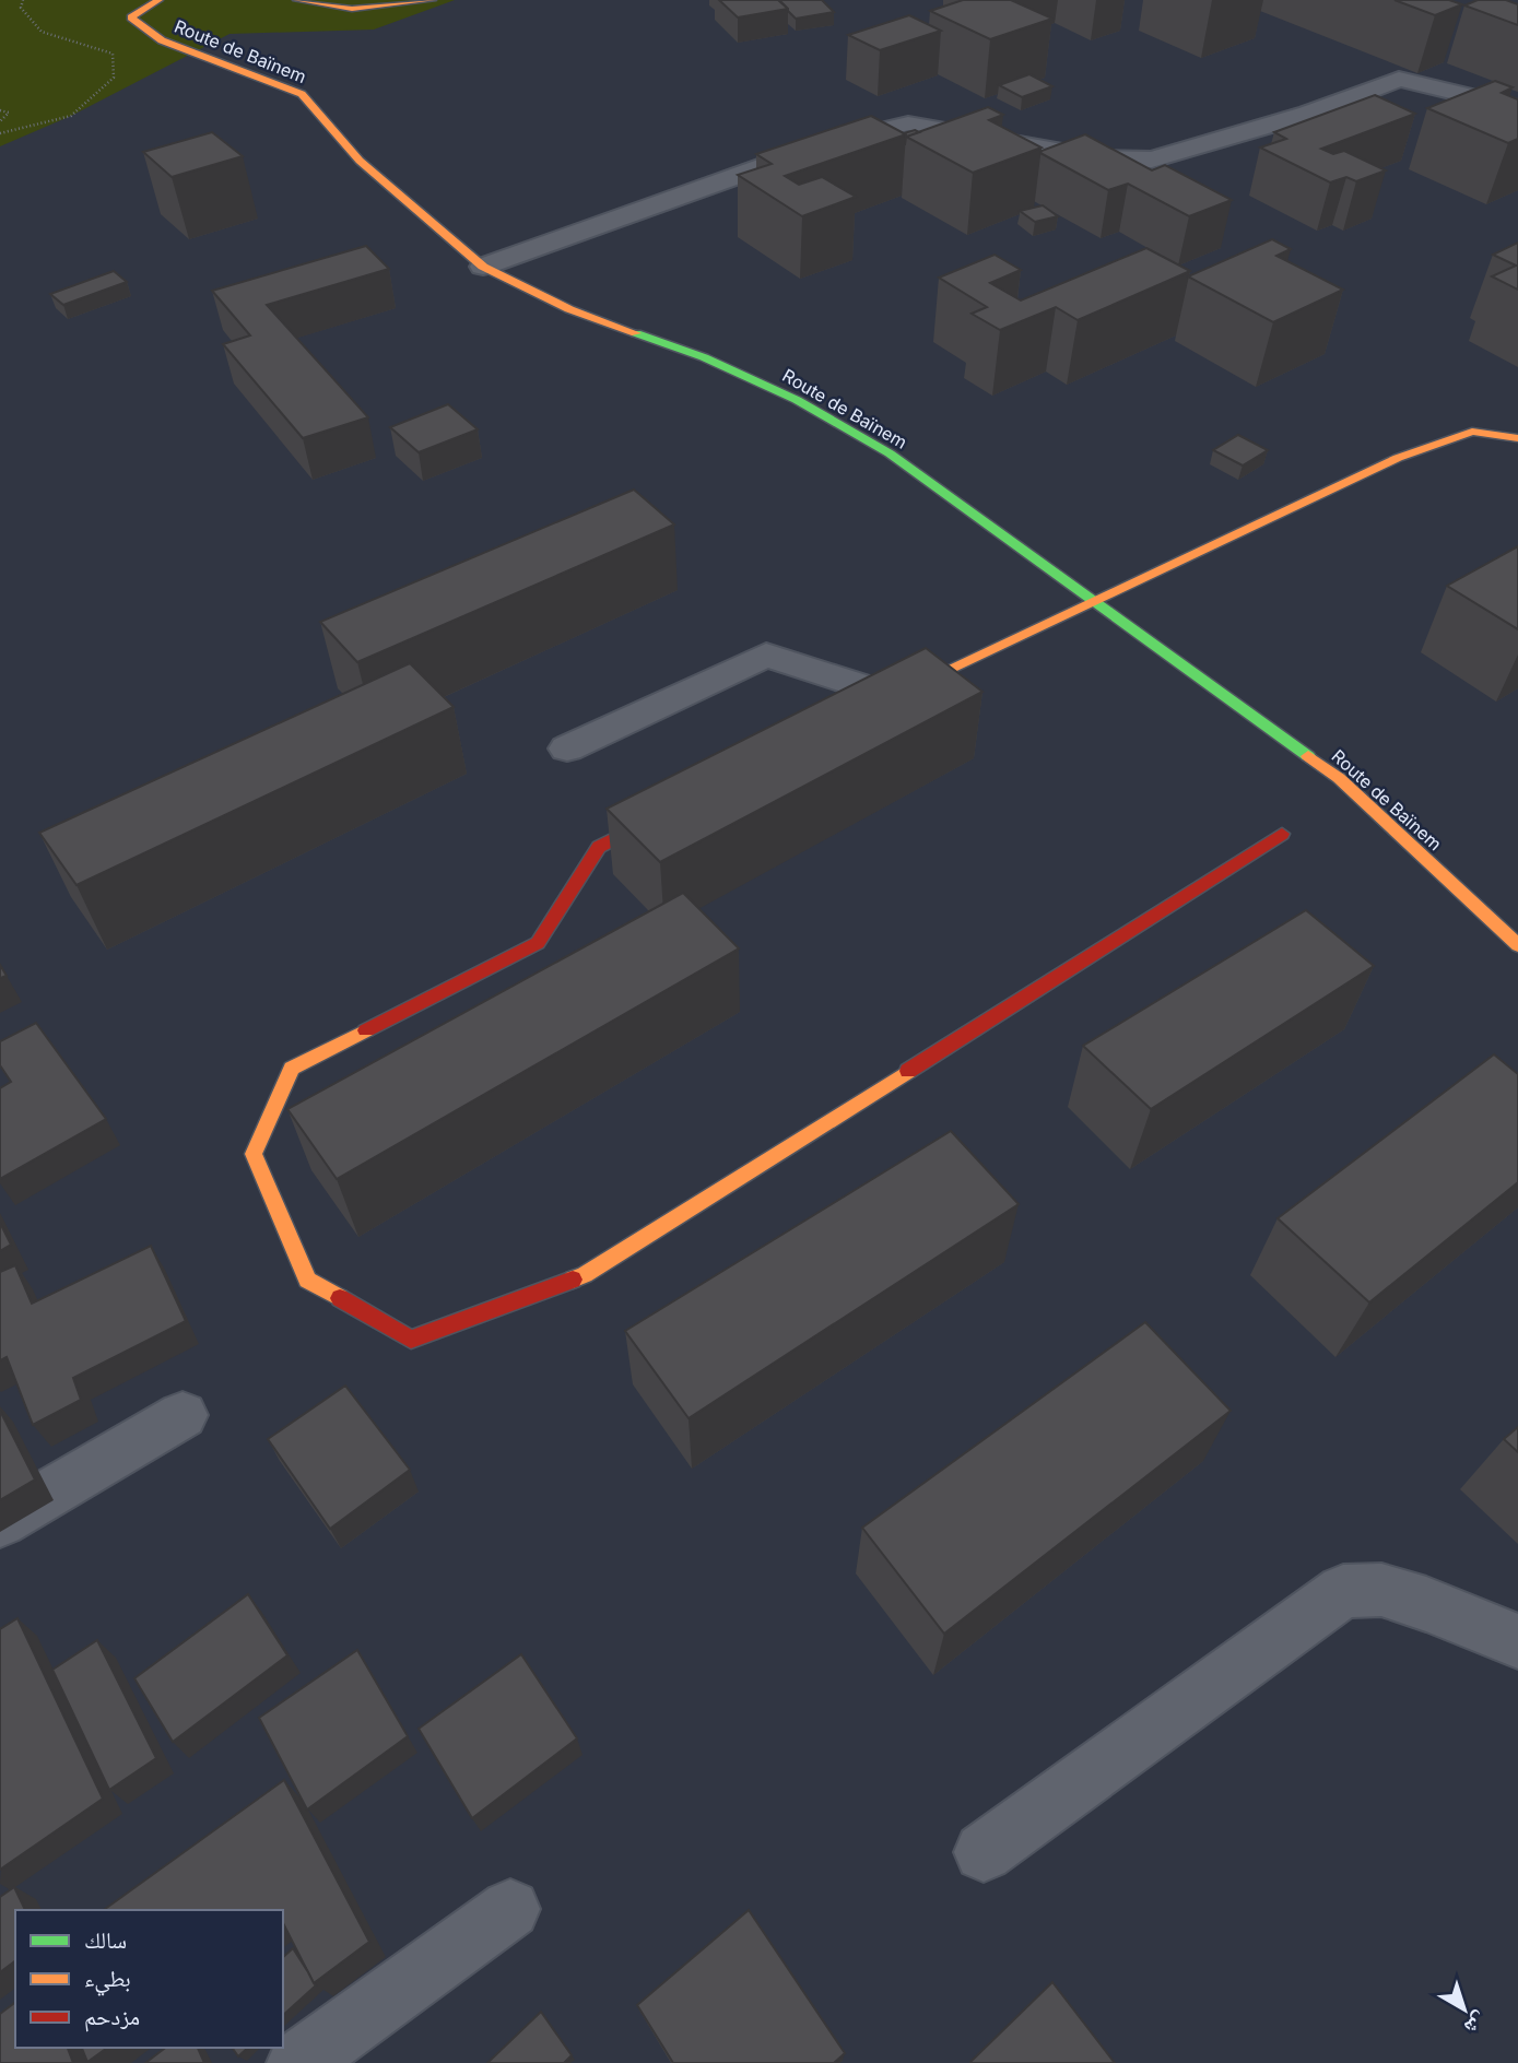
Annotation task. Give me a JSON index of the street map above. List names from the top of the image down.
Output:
{
  "streets": {
    "street": ["Route de Baïnem"]
  },
  "legend": ["سالك", "بطيء", "مزدحم"],
  "north": "bottom right"
}
